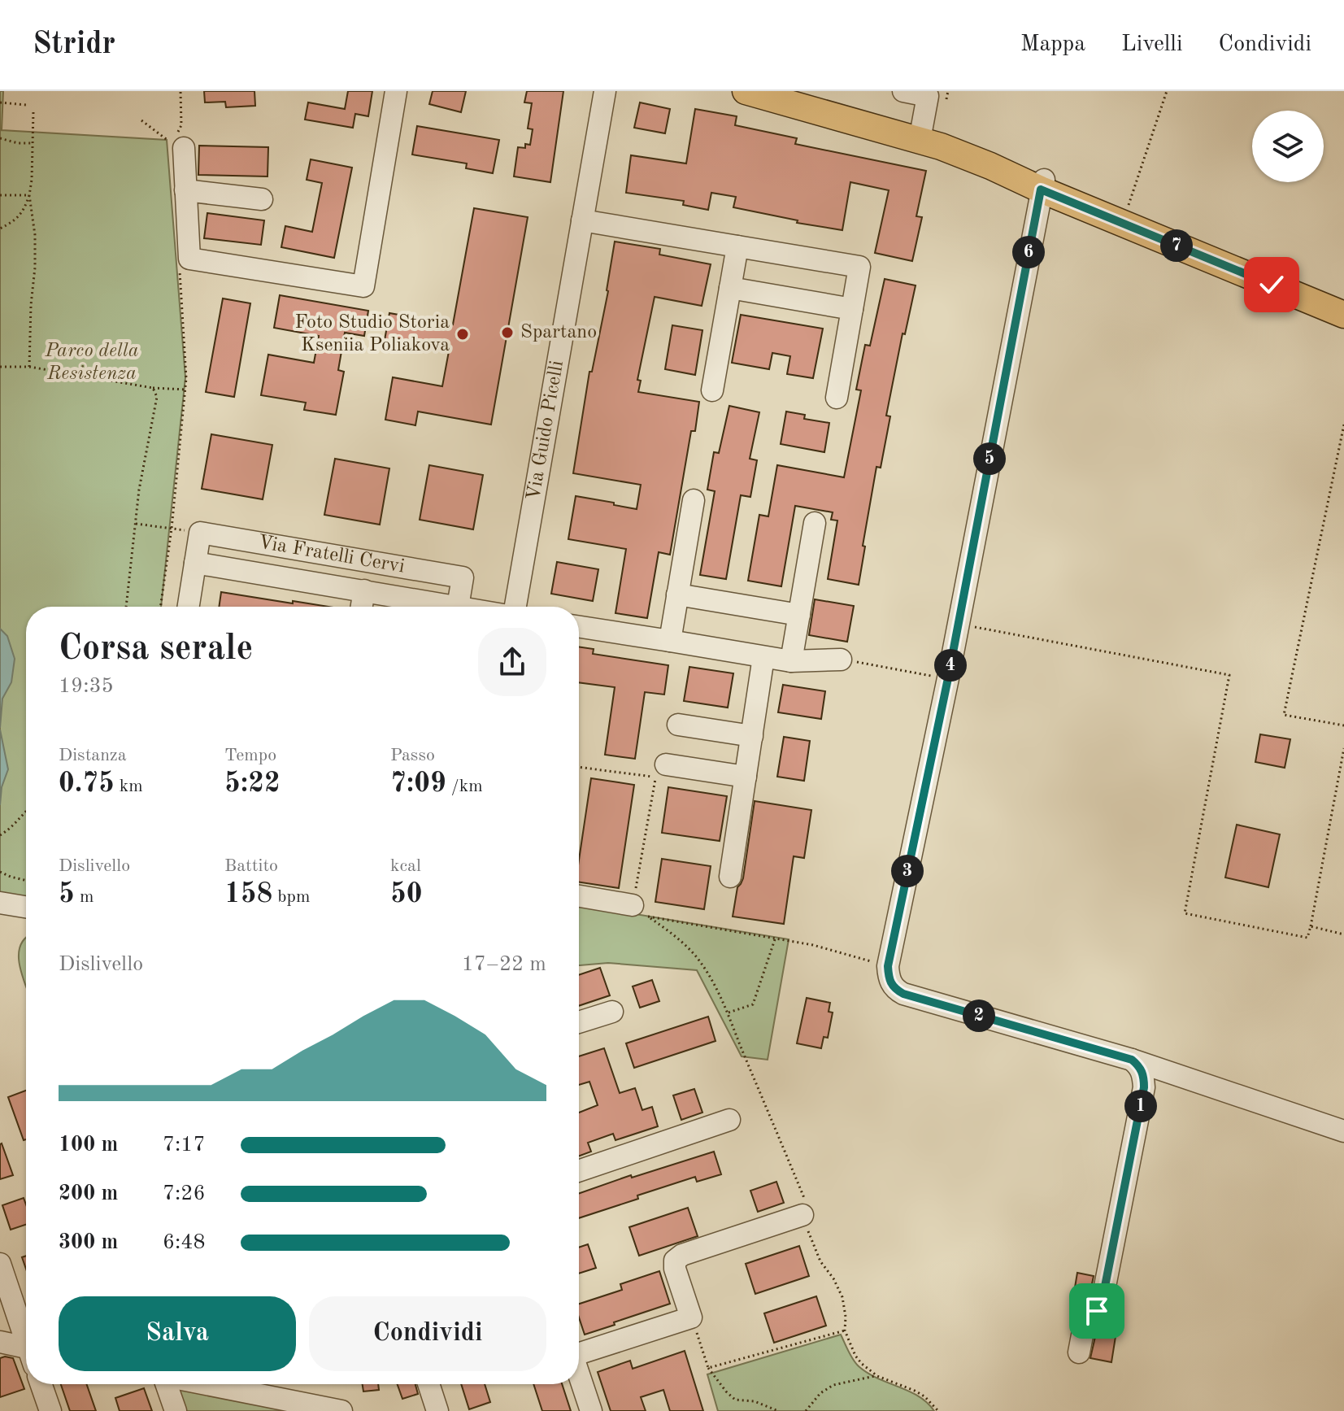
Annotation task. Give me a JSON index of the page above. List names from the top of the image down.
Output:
{
  "streets": {
    "street": ["Via Guido Picelli", "Via Fratelli Cervi"]
  },
  "parks": ["Parco della Resistenza"],
  "places": ["Spartano", "Foto Studio Storia Kseniia Poliakova"],
  "page": {
    "header": "Stridr",
    "nav": ["Mappa", "Livelli", "Condividi"],
    "pins": [
      "7",
      "6",
      "5",
      "4",
      "3",
      "2",
      "1"
    ],
    "heading": ["Corsa serale", "19:35"],
    "stats": [
      ["Distanza", "0.75 km"],
      ["Tempo", "5:22"],
      ["Passo", "7:09 /km"],
      ["Dislivello", "5 m"],
      ["Battito", "158 bpm"],
      ["kcal", "50"]
    ],
    "chart": ["Dislivello", "17–22 m"],
    "list": [
      {
        "name": "100 m",
        "note": "7:17"
      },
      {
        "name": "200 m",
        "note": "7:26"
      },
      {
        "name": "300 m",
        "note": "6:48"
      }
    ],
    "buttons": ["Salva", "Condividi"]
  }
}
